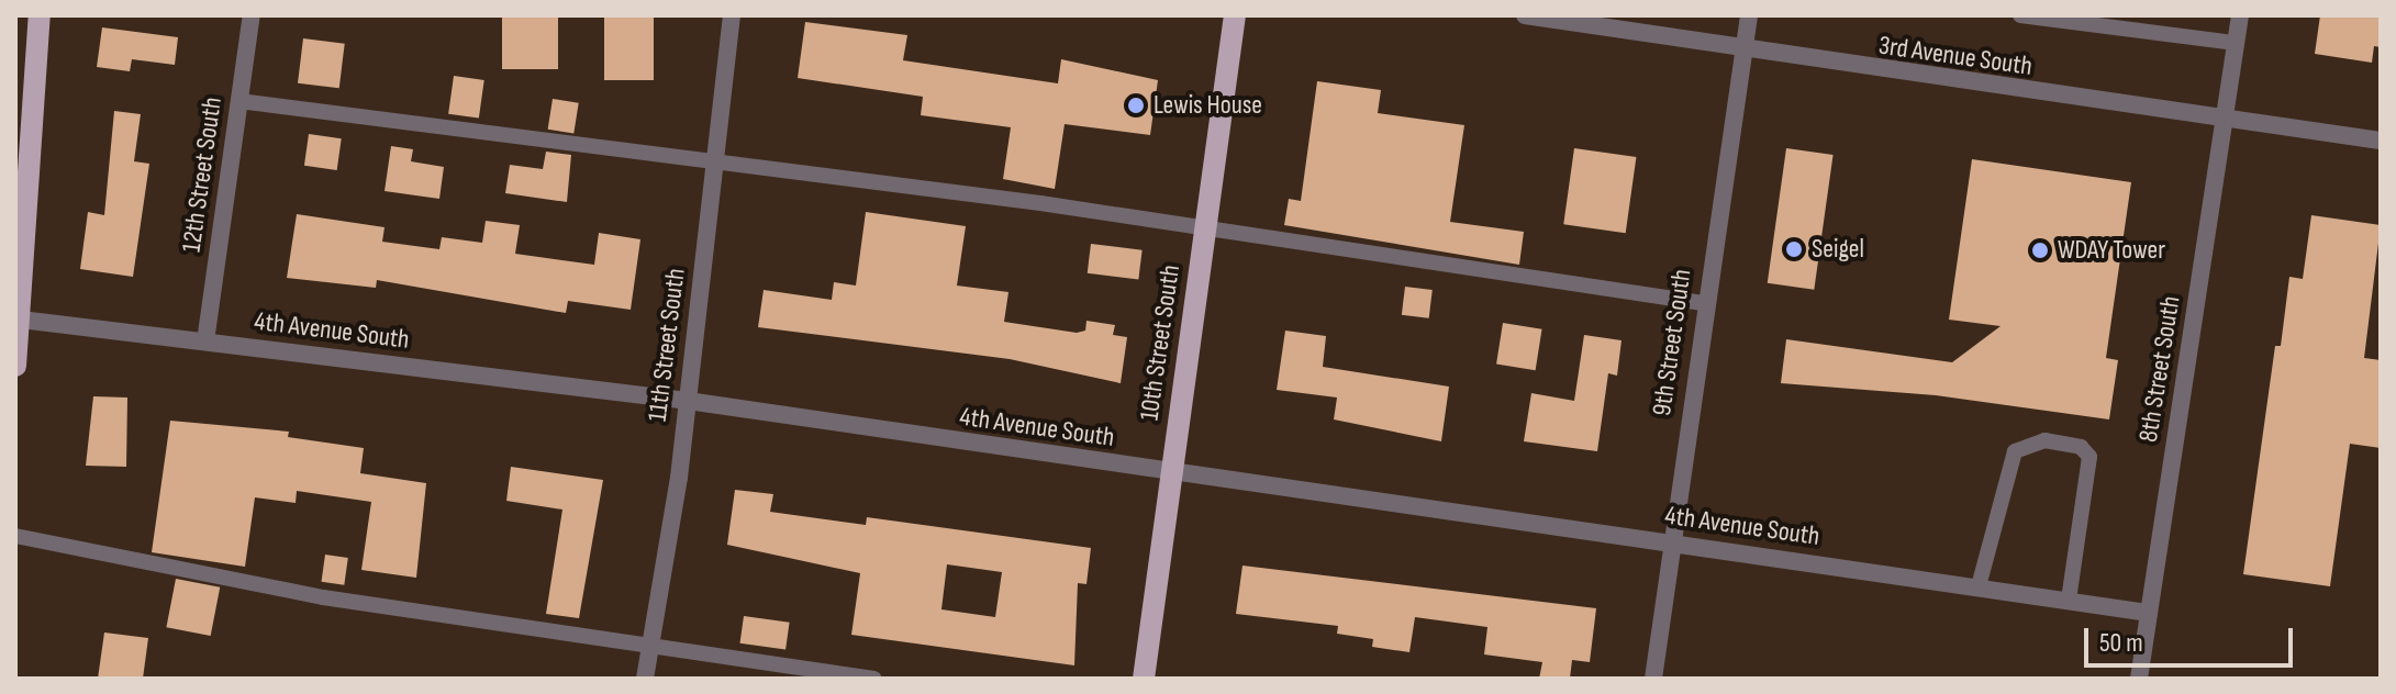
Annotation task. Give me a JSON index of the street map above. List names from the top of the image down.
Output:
{
  "streets": {
    "main road": ["10th Street South"],
    "street": [
      "3rd Avenue South",
      "12th Street South",
      "4th Avenue South",
      "9th Street South",
      "11th Street South",
      "8th Street South"
    ]
  },
  "crossings": [
    ["3rd Avenue South", "9th Street South"],
    ["3rd Avenue South", "8th Street South"],
    ["12th Street South", "4th Avenue South"],
    ["4th Avenue South", "10th Street South"],
    ["4th Avenue South", "9th Street South"],
    ["4th Avenue South", "11th Street South"],
    ["4th Avenue South", "8th Street South"]
  ],
  "places": ["Lewis House", "Seigel", "WDAY Tower"],
  "scale_bar": "50 m"
}
